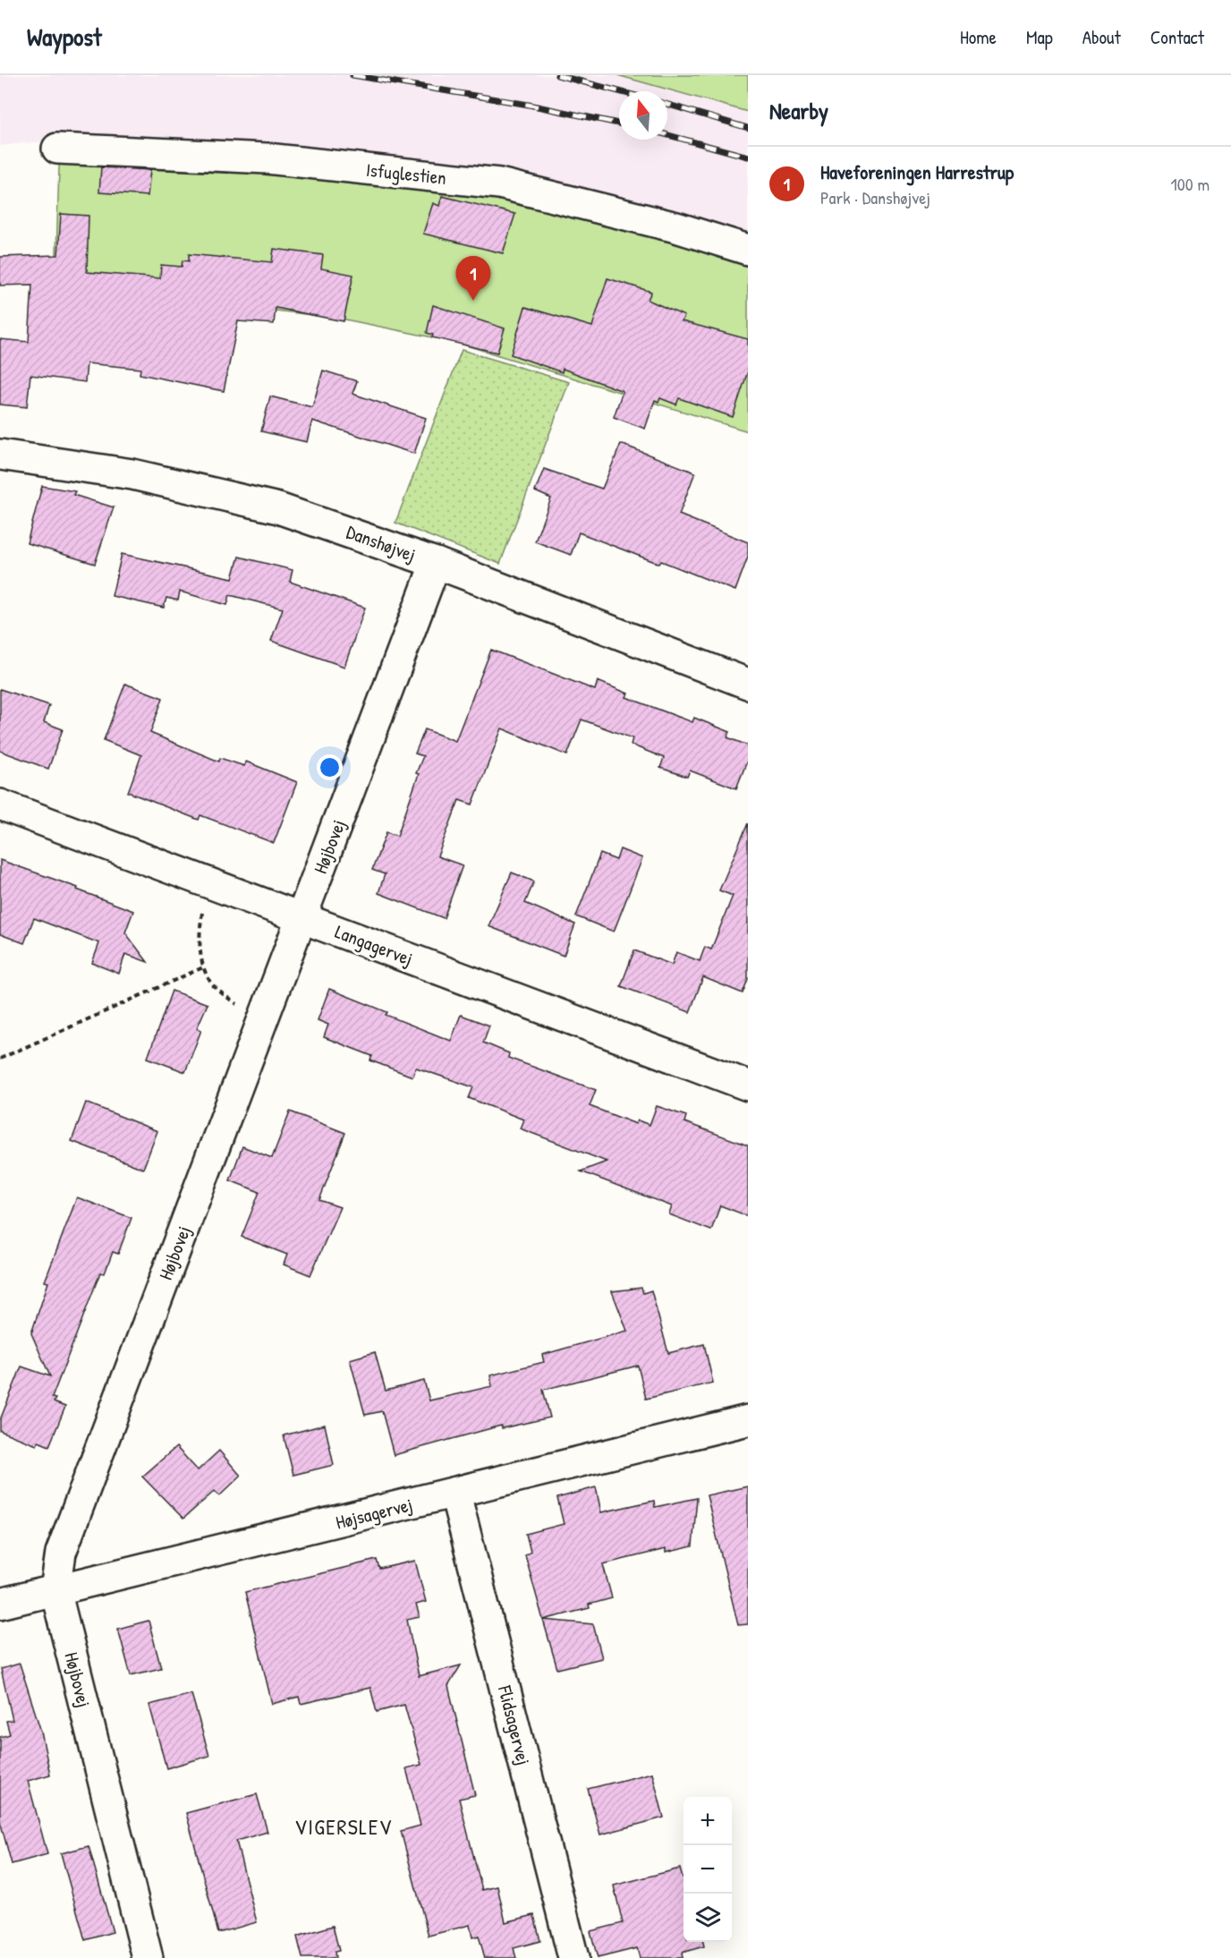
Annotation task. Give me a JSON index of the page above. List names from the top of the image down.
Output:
{
  "streets": {
    "street": [
      "Isfuglestien",
      "Danshøjvej",
      "Højbovej",
      "Langagervej",
      "Højsagervej",
      "Flidsagervej"
    ]
  },
  "crossings": [
    ["Danshøjvej", "Højbovej"],
    ["Højbovej", "Langagervej"],
    ["Højbovej", "Højsagervej"],
    ["Højsagervej", "Flidsagervej"]
  ],
  "districts": ["VIGERSLEV"],
  "north": "top",
  "page": {
    "header": "Waypost",
    "nav": [
      "Home",
      "Map",
      "About",
      "Contact"
    ],
    "heading": "Nearby",
    "list": [
      {
        "mark": "1",
        "name": "Haveforeningen Harrestrup",
        "note": "Park · Danshøjvej",
        "value": "100 m"
      }
    ],
    "pins": "1",
    "map_buttons": ["+", "−"]
  }
}
